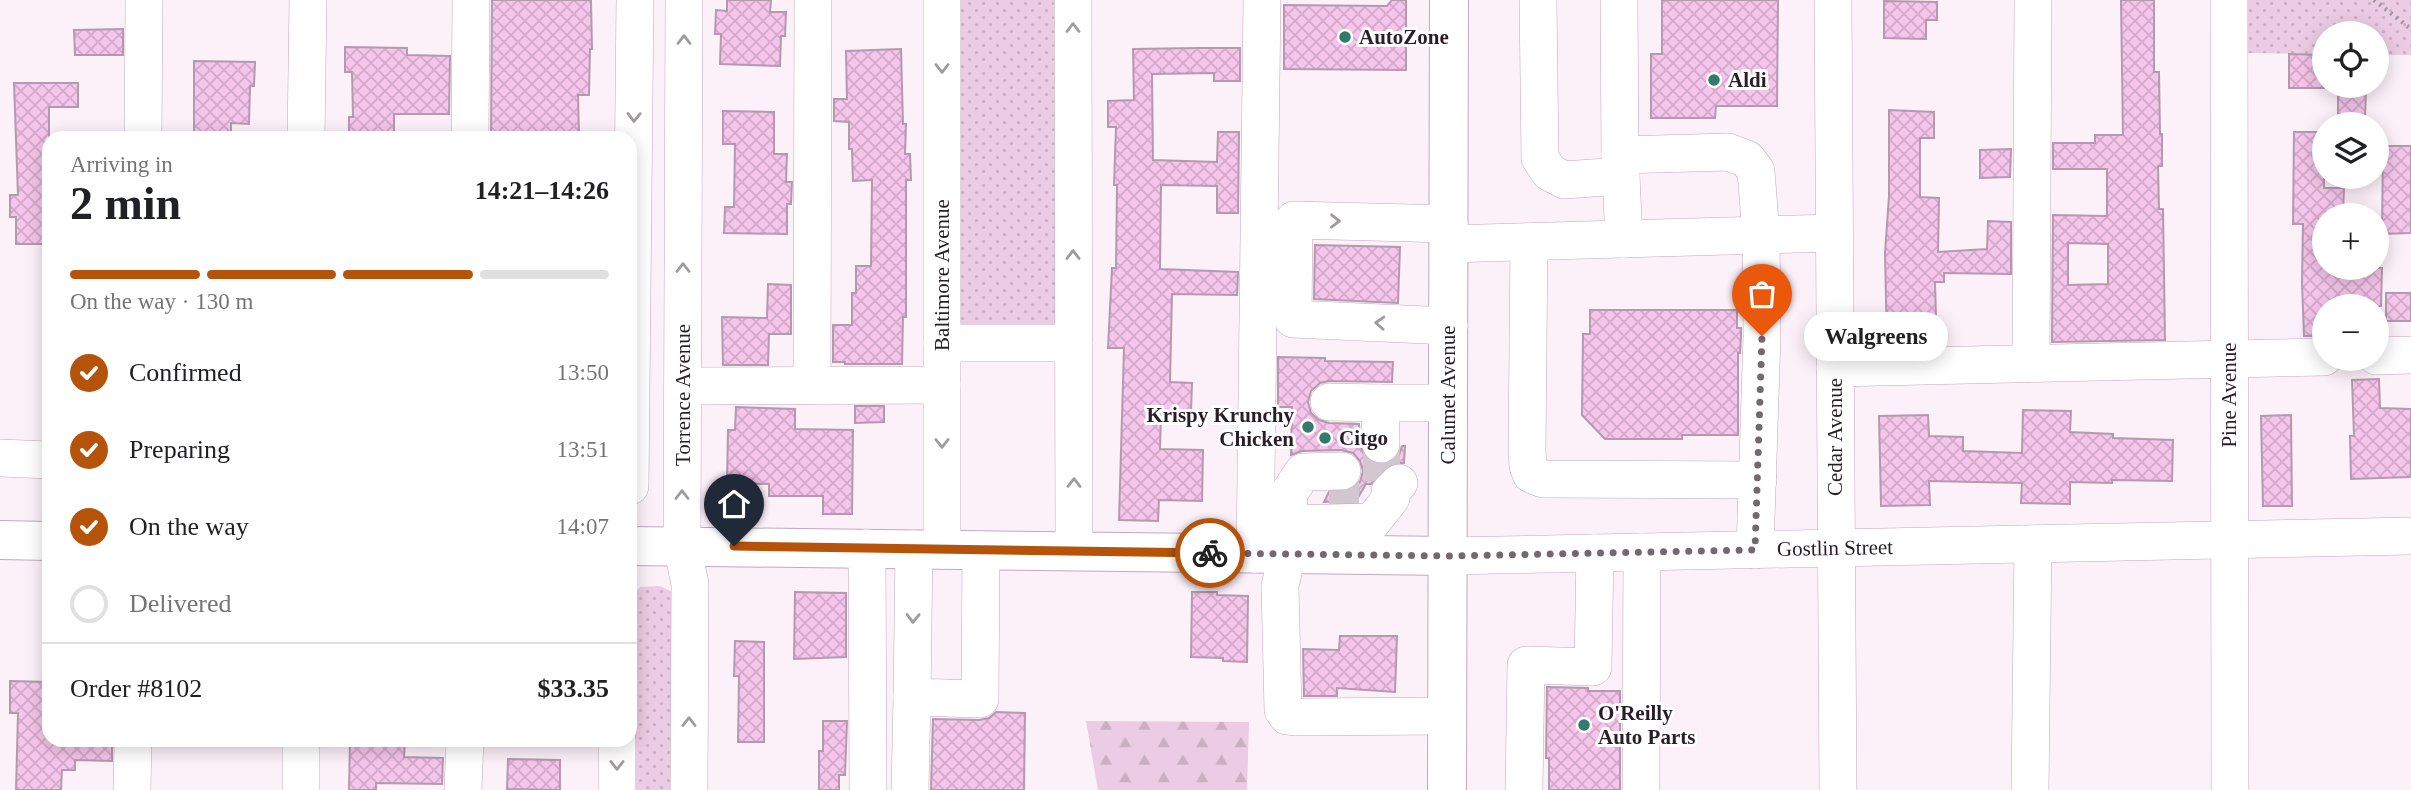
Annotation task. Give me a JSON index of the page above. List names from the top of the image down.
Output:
{
  "streets": {
    "main road": ["Calumet Avenue", "Gostlin Street"],
    "street": [
      "Baltimore Avenue",
      "Torrence Avenue",
      "Pine Avenue",
      "Cedar Avenue"
    ]
  },
  "crossings": [
    ["Baltimore Avenue", "Gostlin Street"],
    ["Torrence Avenue", "Gostlin Street"],
    ["Calumet Avenue", "Gostlin Street"],
    ["Pine Avenue", "Gostlin Street"],
    ["Cedar Avenue", "Gostlin Street"]
  ],
  "places": [
    "AutoZone",
    "Aldi",
    "Walgreens",
    "Krispy Krunchy Chicken",
    "Citgo",
    "O'Reilly Auto Parts"
  ],
  "page": {
    "map_buttons": ["+", "−"],
    "heading": ["2 min", "Arriving in", "14:21–14:26"],
    "panel": ["Order #8102", "$33.35"],
    "bar": "On the way · 130 m",
    "bubble": "Walgreens",
    "list": [
      ["Confirmed", "13:50"],
      ["Preparing", "13:51"],
      ["On the way", "14:07"],
      "Delivered"
    ]
  }
}
